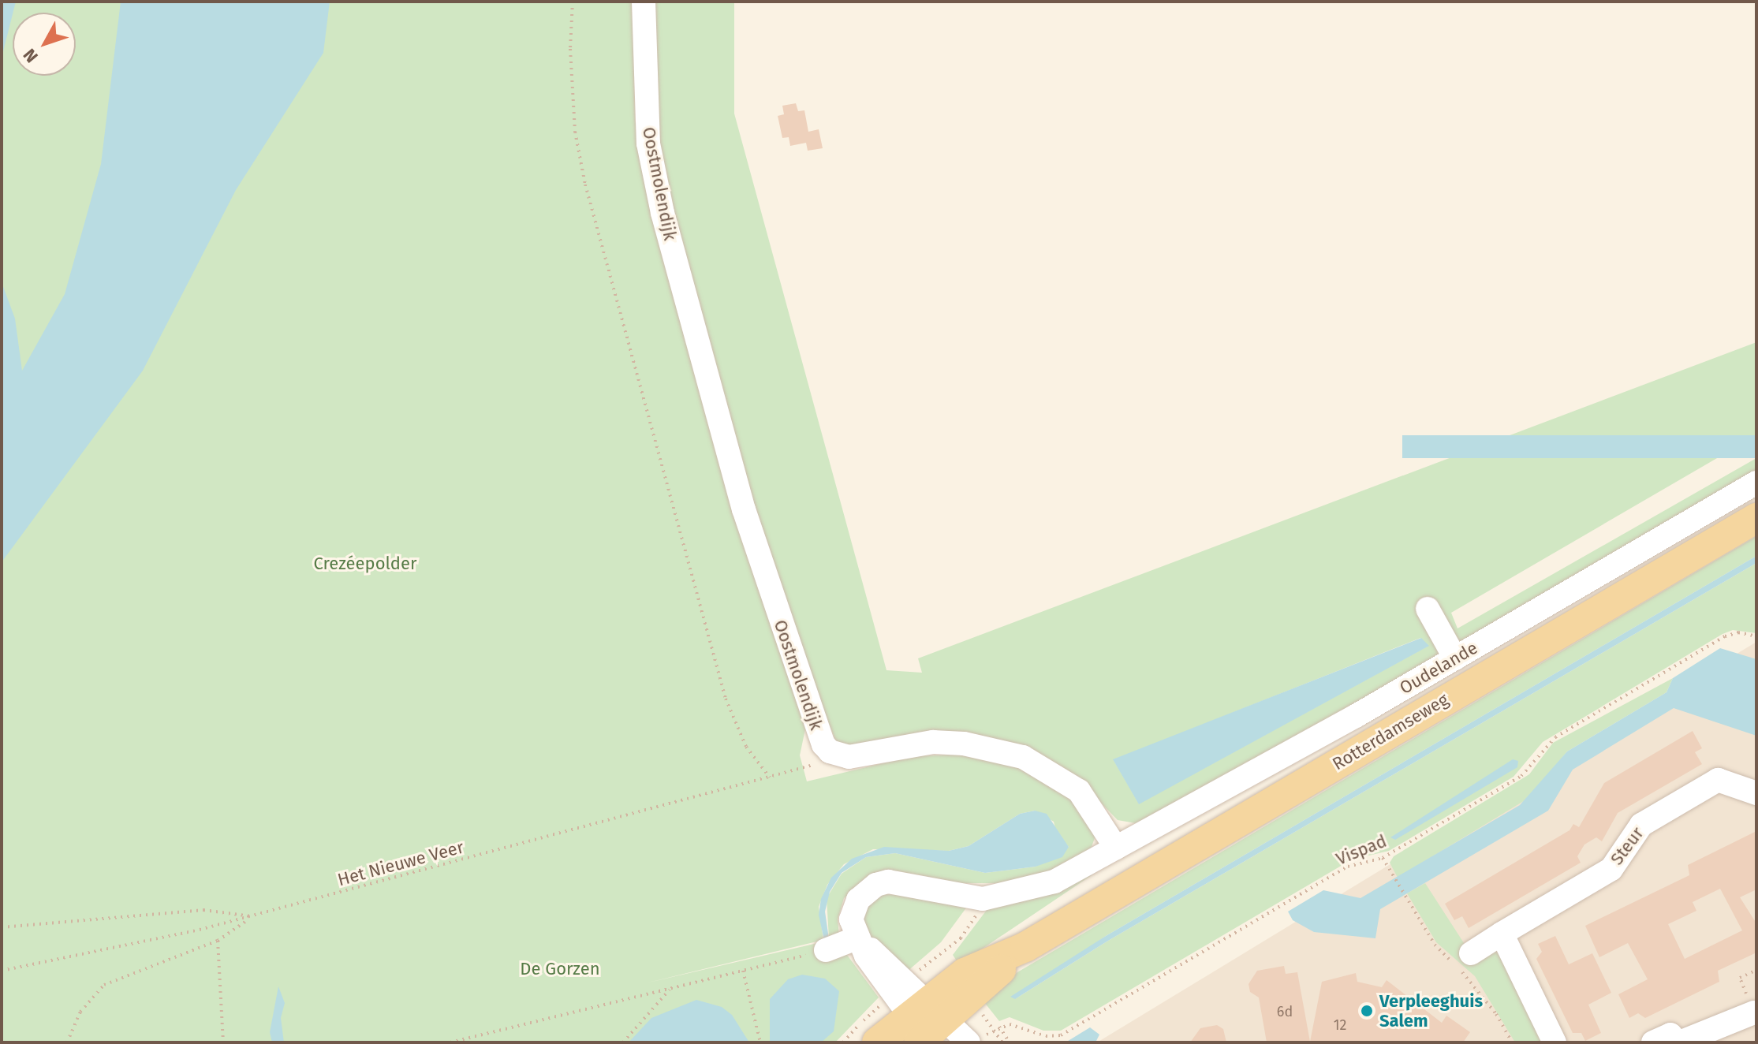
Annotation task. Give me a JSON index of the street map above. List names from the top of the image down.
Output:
{
  "streets": {
    "main road": ["Rotterdamseweg"],
    "street": ["Oostmolendijk", "Oudelande", "Steur"],
    "path": ["Vispad", "Het Nieuwe Veer"]
  },
  "crossings": [
    ["Oostmolendijk", "Oudelande"]
  ],
  "parks": ["Crezéepolder", "De Gorzen"],
  "places": ["Verpleeghuis Salem"],
  "house_numbers": ["6d", "12"],
  "north": "bottom left"
}
